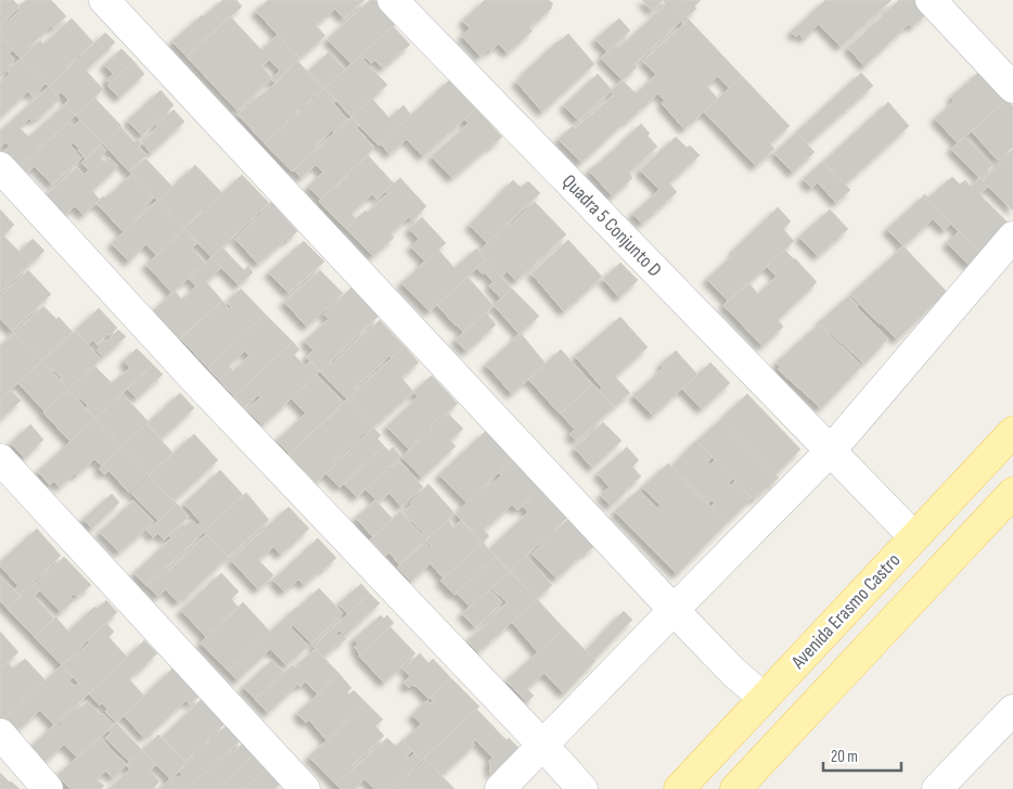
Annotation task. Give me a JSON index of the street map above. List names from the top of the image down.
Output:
{
  "streets": {
    "main road": ["Avenida Erasmo Castro"],
    "street": ["Quadra 5 Conjunto D"]
  },
  "crossings": [
    ["Quadra 5 Conjunto D", "Avenida Erasmo Castro"]
  ],
  "scale_bar": "20 m"
}
